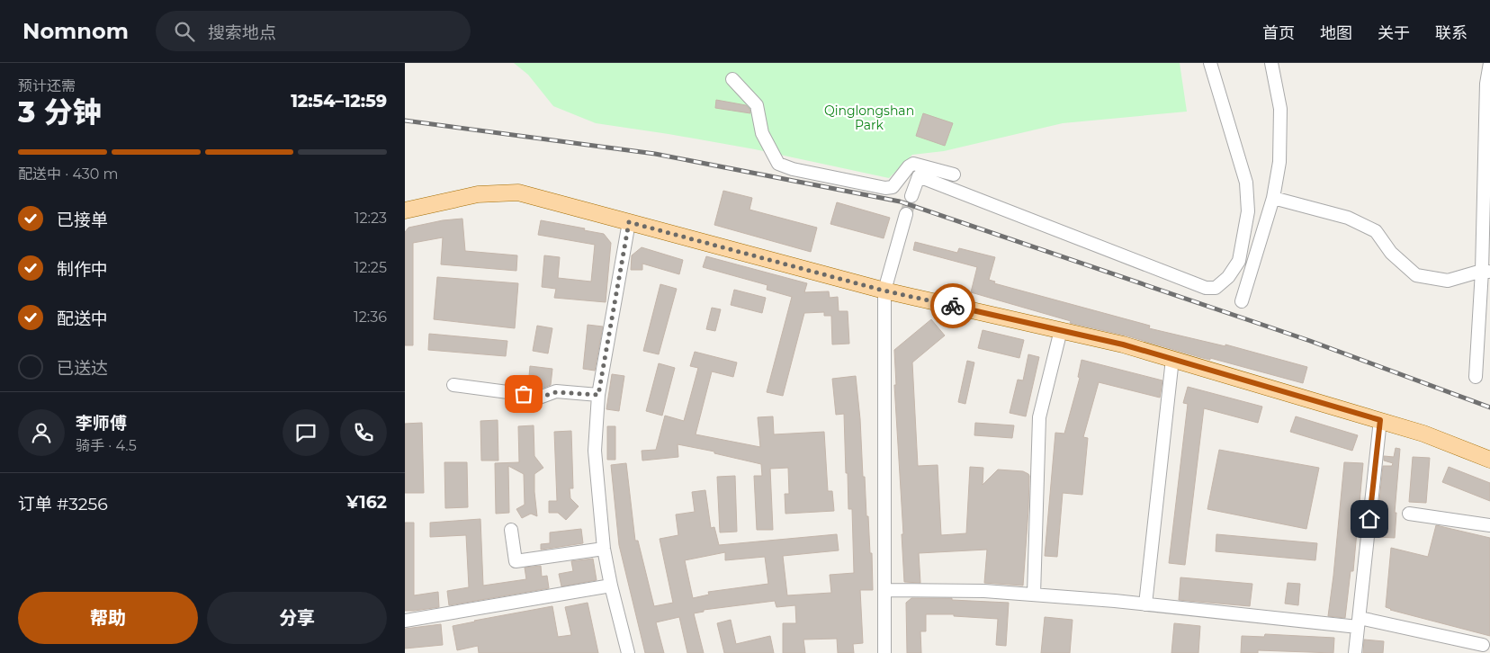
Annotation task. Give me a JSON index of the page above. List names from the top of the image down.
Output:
{
  "parks": ["Qinglongshan Park"],
  "page": {
    "header": "Nomnom",
    "search": "搜索地点",
    "nav": [
      "首页",
      "地图",
      "关于",
      "联系"
    ],
    "heading": ["3 分钟", "预计还需", "12:54–12:59"],
    "panel": [
      "李师傅",
      "骑手 · 4.5",
      "订单 #3256",
      "¥162"
    ],
    "bar": "配送中 · 430 m",
    "list": [
      ["已接单", "12:23"],
      ["制作中", "12:25"],
      ["配送中", "12:36"],
      "已送达"
    ],
    "buttons": ["帮助", "分享"]
  }
}
